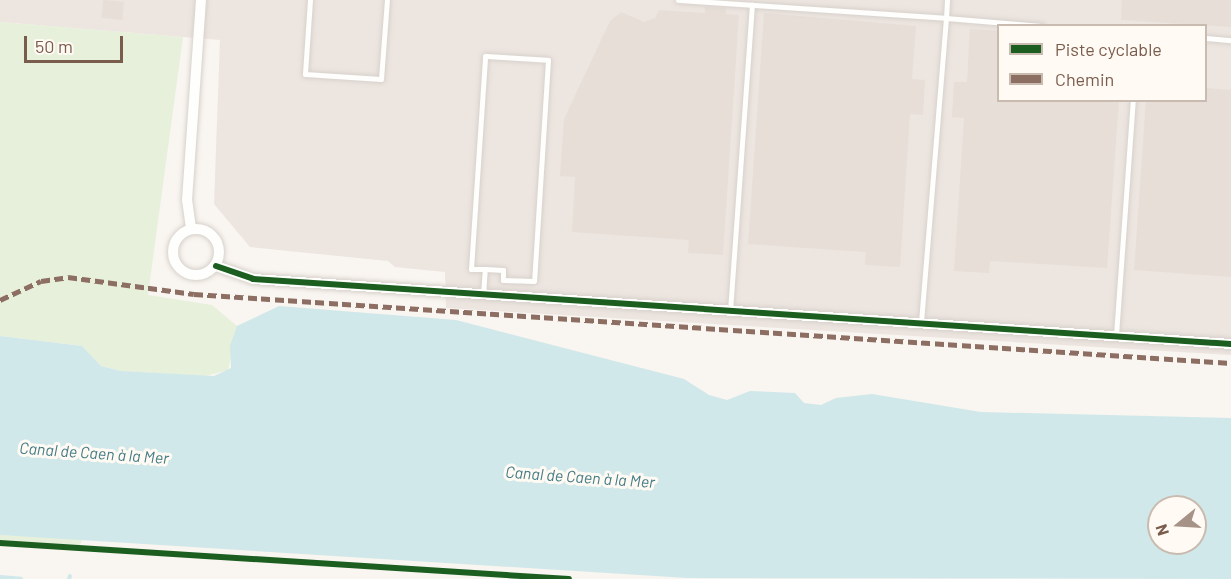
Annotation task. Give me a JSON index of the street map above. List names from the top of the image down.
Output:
{
  "water": ["Canal de Caen à la Mer"],
  "legend": ["Piste cyclable", "Chemin"],
  "scale_bar": "50 m",
  "north": "left"
}
